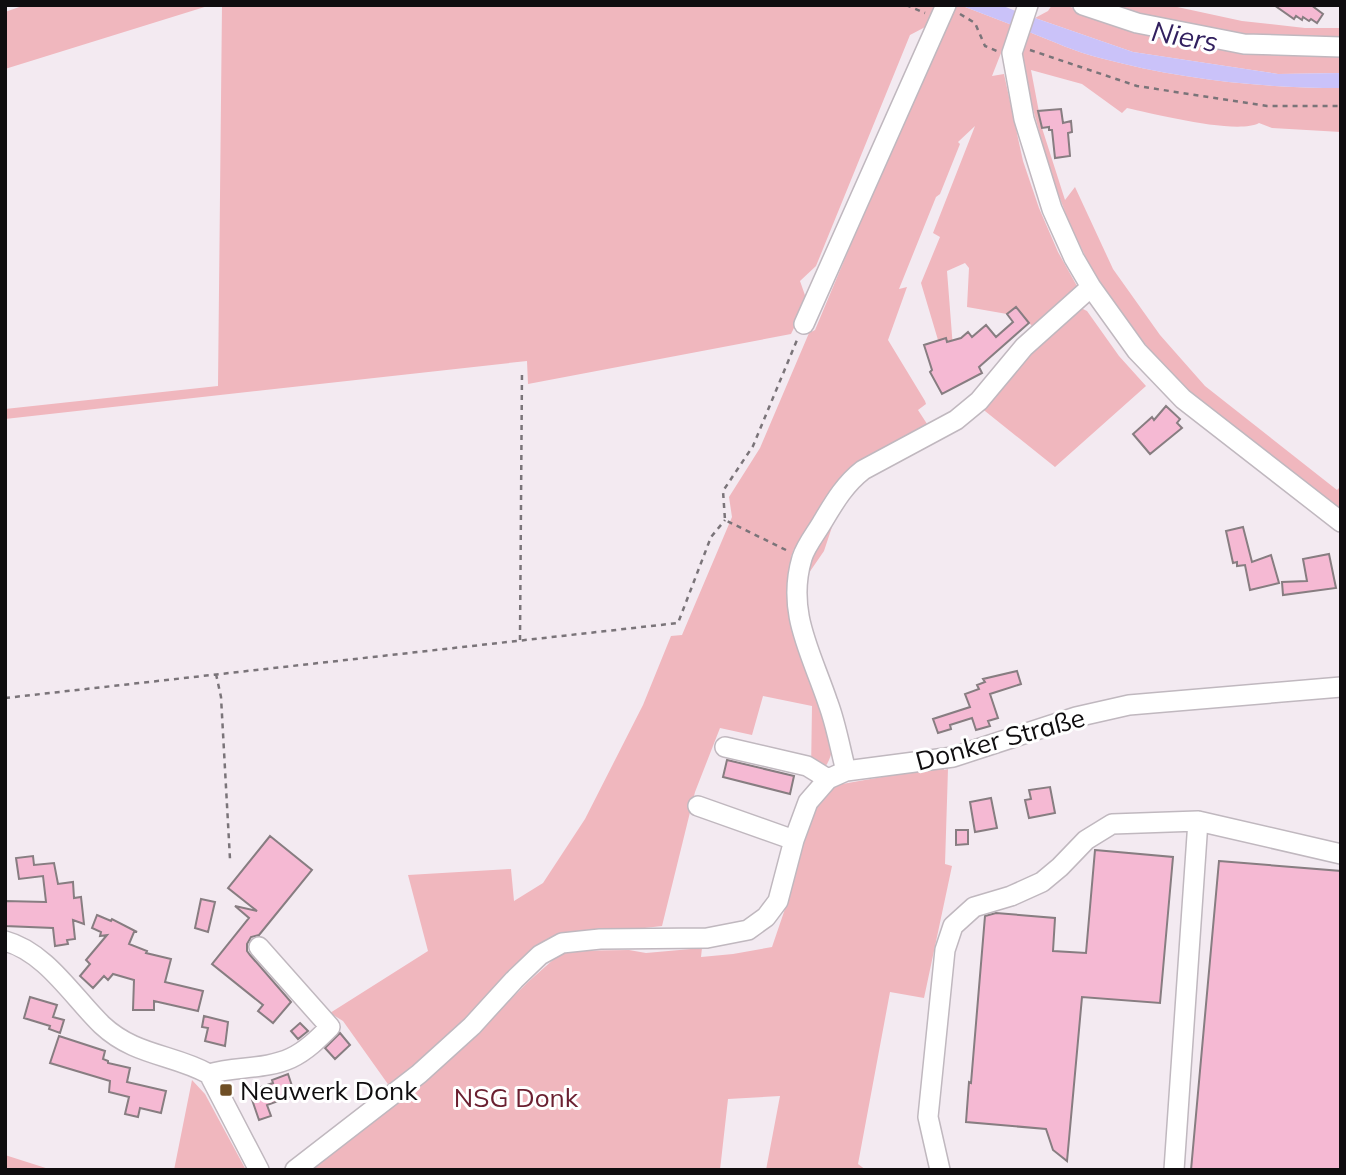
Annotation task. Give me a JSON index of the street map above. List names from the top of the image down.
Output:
{
  "streets": {
    "street": ["Donker Straße"]
  },
  "water": ["Niers"],
  "parks": ["NSG Donk"],
  "places": {
    "transit": ["Neuwerk Donk"]
  }
}
